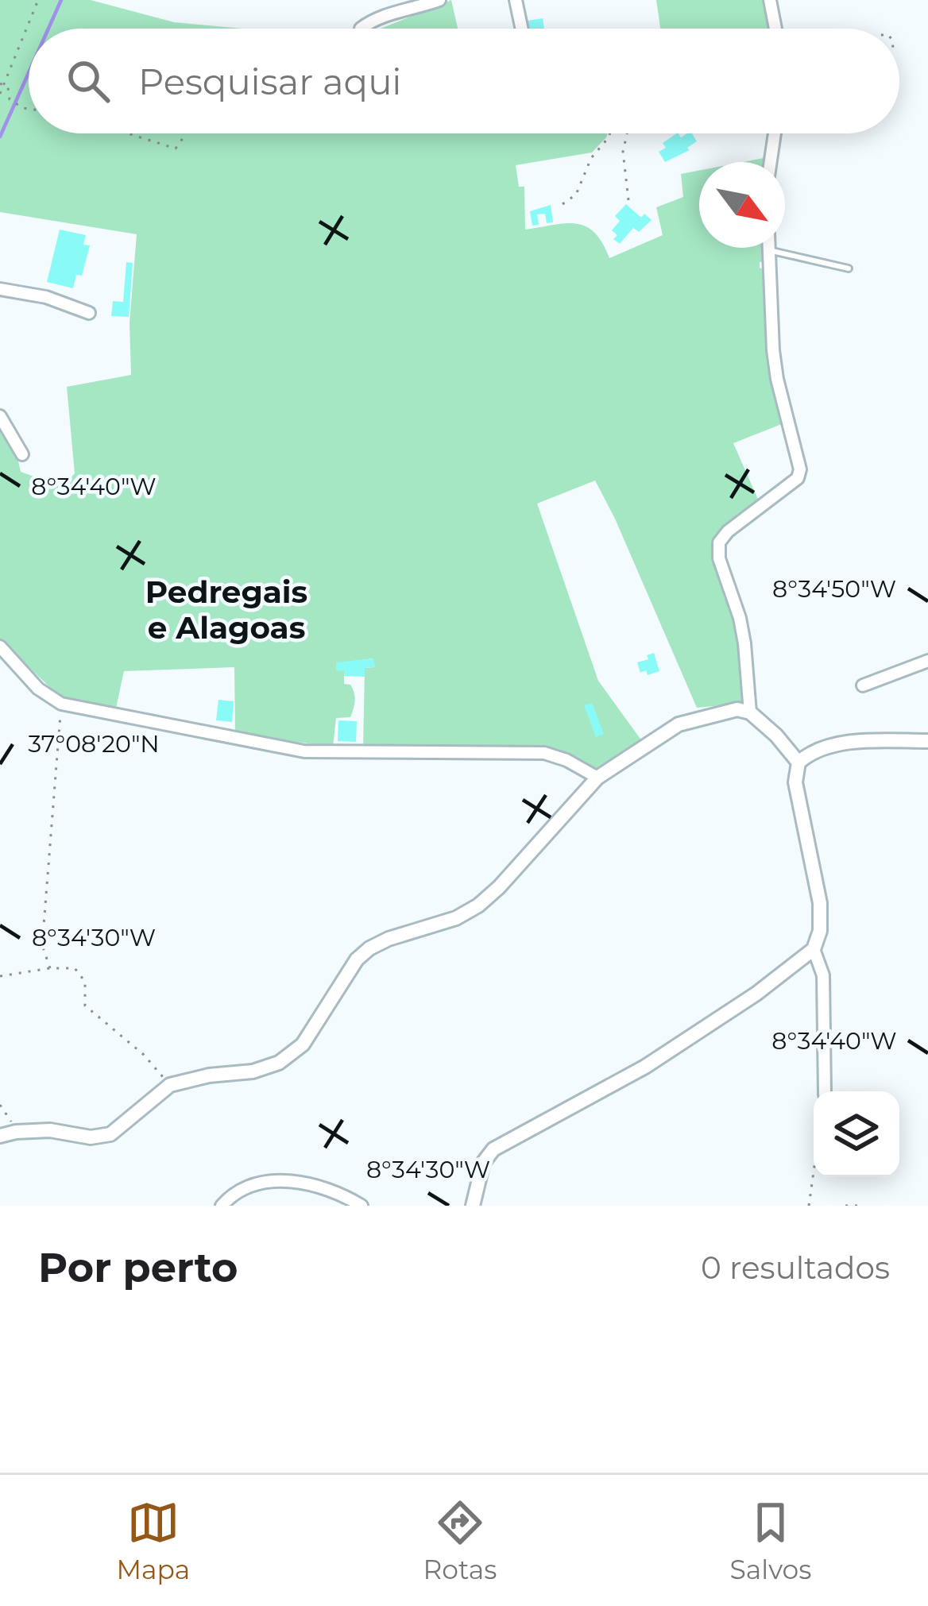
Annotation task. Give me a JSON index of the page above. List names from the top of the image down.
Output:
{
  "districts": ["Pedregais e Alagoas"],
  "north": "bottom right",
  "page": {
    "search": "Pesquisar aqui",
    "heading": ["Por perto", "0 resultados"],
    "nav": ["Mapa", "Rotas", "Salvos"]
  },
  "coordinates": [
    "8°34'40\"W",
    "8°34'50\"W",
    "37°08'20\"N",
    "8°34'30\"W"
  ]
}
